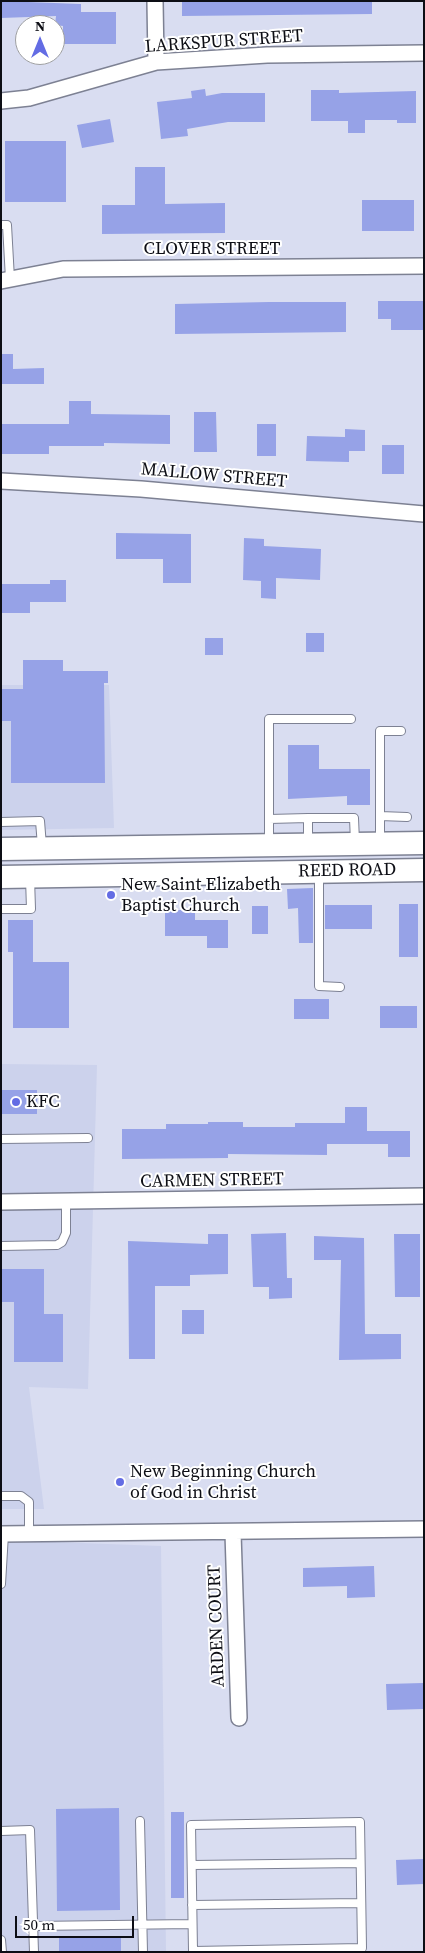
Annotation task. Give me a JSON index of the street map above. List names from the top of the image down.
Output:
{
  "streets": {
    "street": [
      "LARKSPUR STREET",
      "CLOVER STREET",
      "MALLOW STREET",
      "REED ROAD",
      "CARMEN STREET",
      "ARDEN COURT"
    ]
  },
  "places": ["New Saint Elizabeth Baptist Church", "KFC", "New Beginning Church of God in Christ"],
  "scale_bar": "50 m",
  "north": "top"
}
